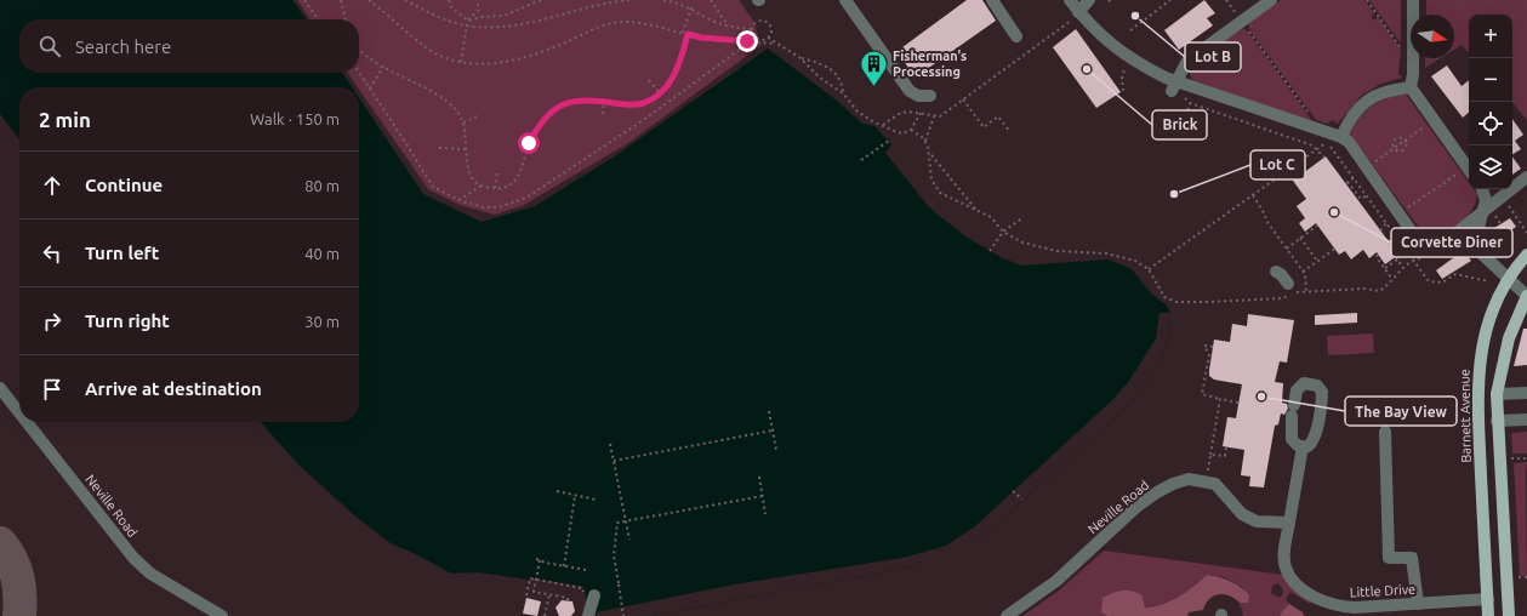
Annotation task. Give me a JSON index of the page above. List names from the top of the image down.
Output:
{
  "streets": {
    "main road": ["Barnett Avenue"],
    "street": ["Neville Road", "Little Drive"]
  },
  "crossings": [
    ["Barnett Avenue", "Little Drive"]
  ],
  "places": {
    "other": [
      "Lot B",
      "Brick",
      "Lot C",
      "Corvette Diner",
      "The Bay View"
    ],
    "building": ["Fisherman's Processing"]
  },
  "north": "right",
  "page": {
    "map_buttons": ["+", "−"],
    "search": "Search here",
    "heading": ["2 min", "Walk · 150 m"],
    "list": [
      ["Continue", "80 m"],
      ["Turn left", "40 m"],
      ["Turn right", "30 m"],
      "Arrive at destination"
    ]
  }
}
